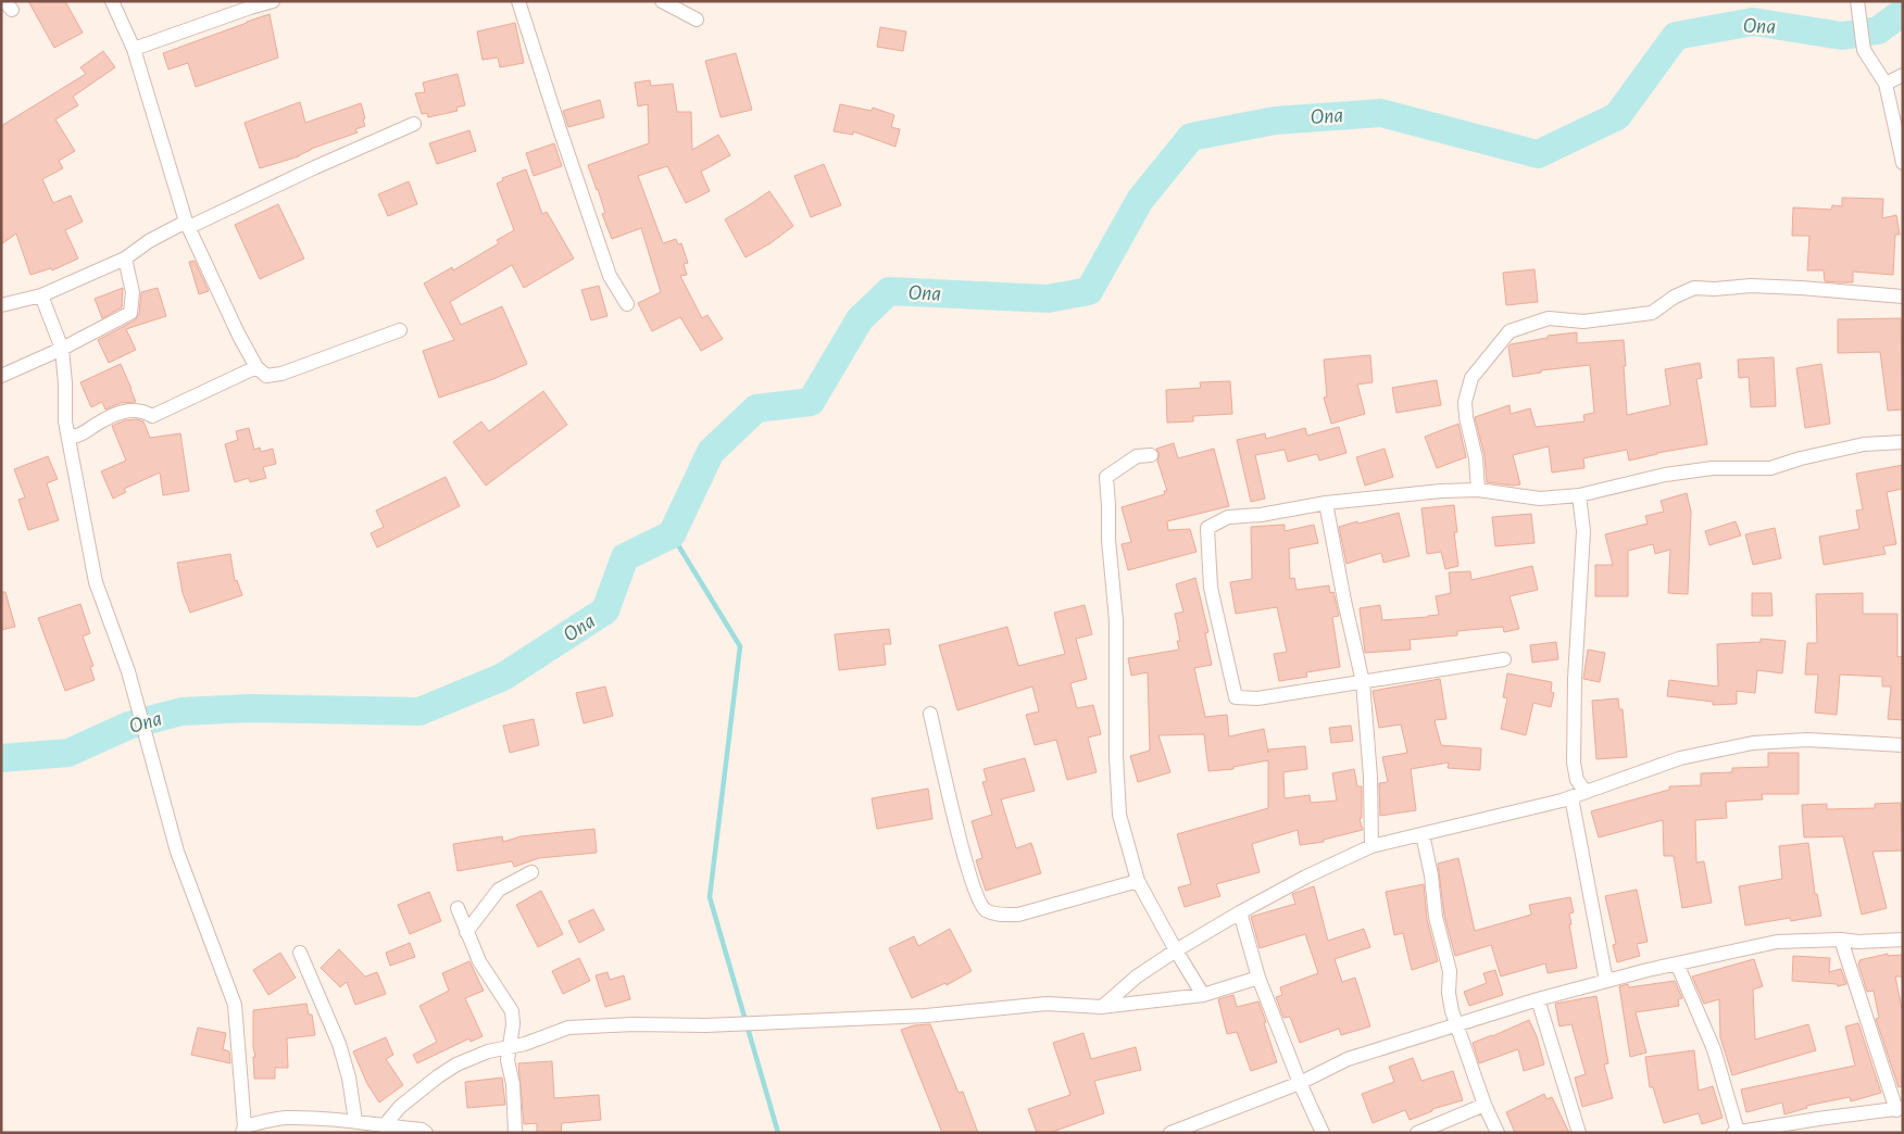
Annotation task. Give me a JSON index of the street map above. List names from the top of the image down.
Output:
{
  "water": ["Ona"]
}
